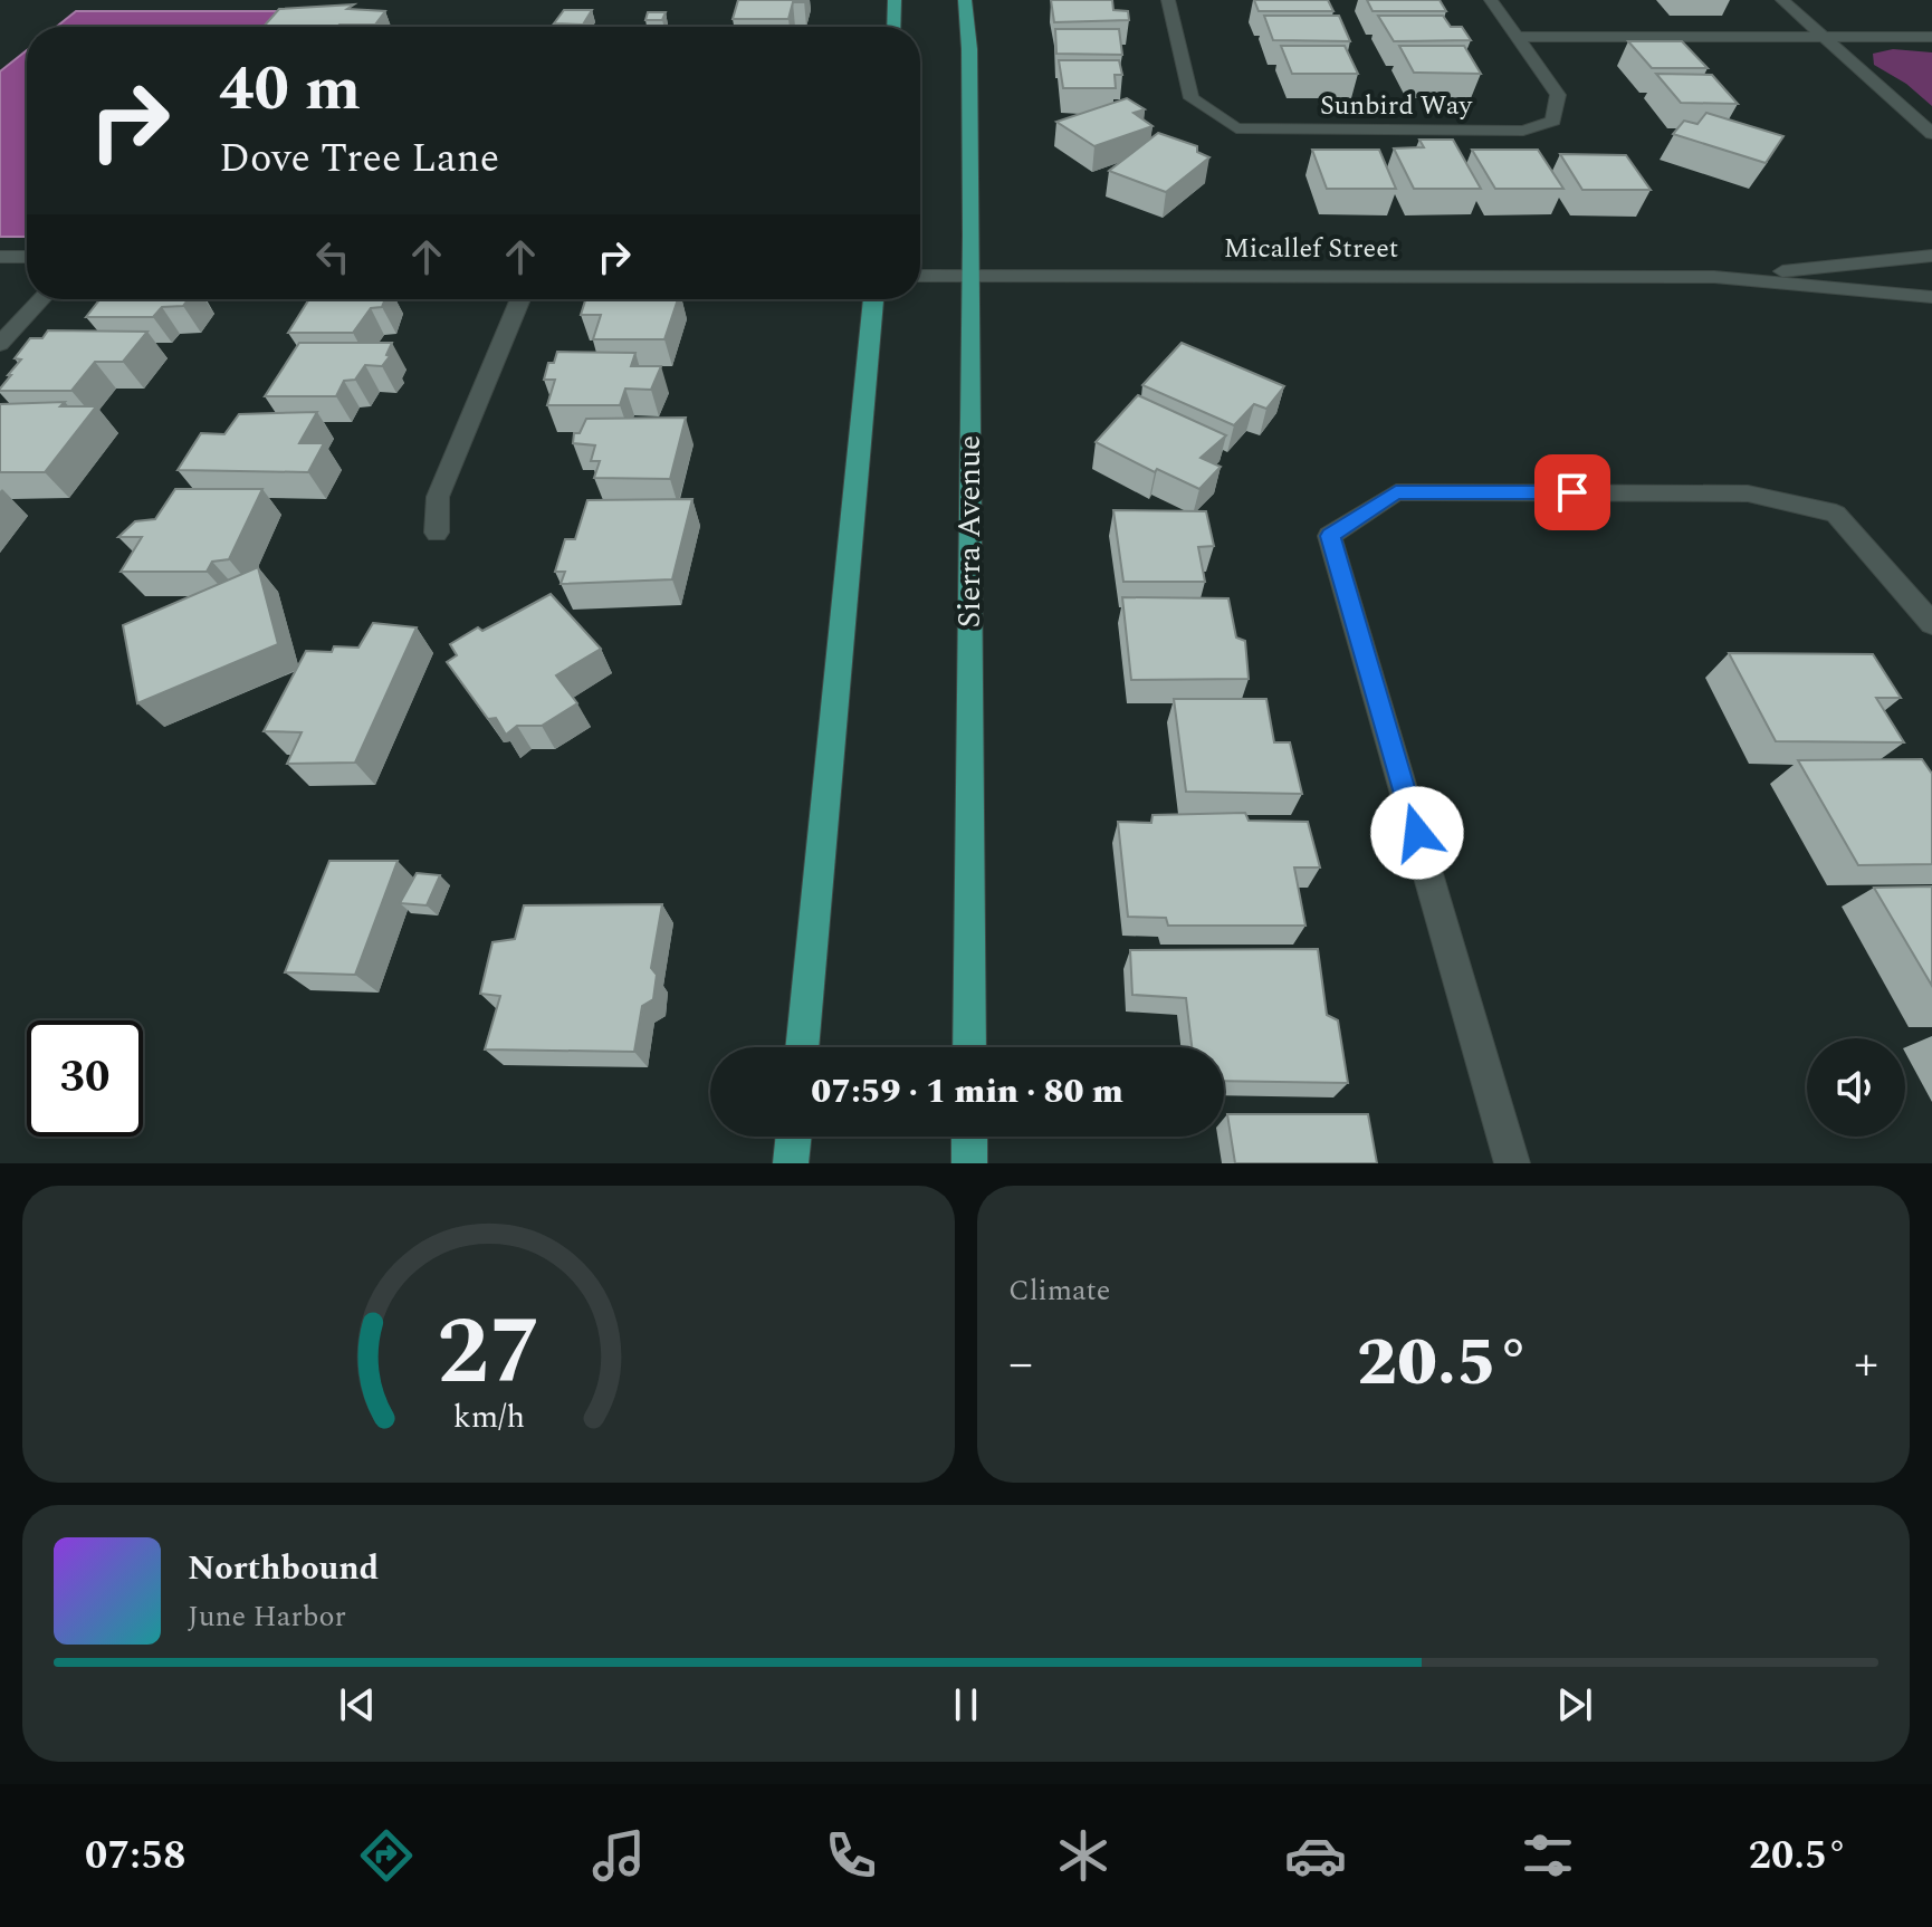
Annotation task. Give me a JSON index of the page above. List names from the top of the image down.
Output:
{
  "streets": {
    "main road": ["Sierra Avenue"],
    "street": ["Sunbird Way", "Micallef Street"]
  },
  "crossings": [
    ["Micallef Street", "Sierra Avenue"]
  ],
  "page": {
    "turn": ["40 m", "Dove Tree Lane"],
    "limit": "30",
    "trip": "07:59 · 1 min · 80 m",
    "tile": "Climate",
    "heat": ["−", "20.5°", "+"],
    "song": ["Northbound", "June Harbor"],
    "tabs": ["07:58", "20.5°"],
    "gauge": ["27", "km/h"]
  }
}
